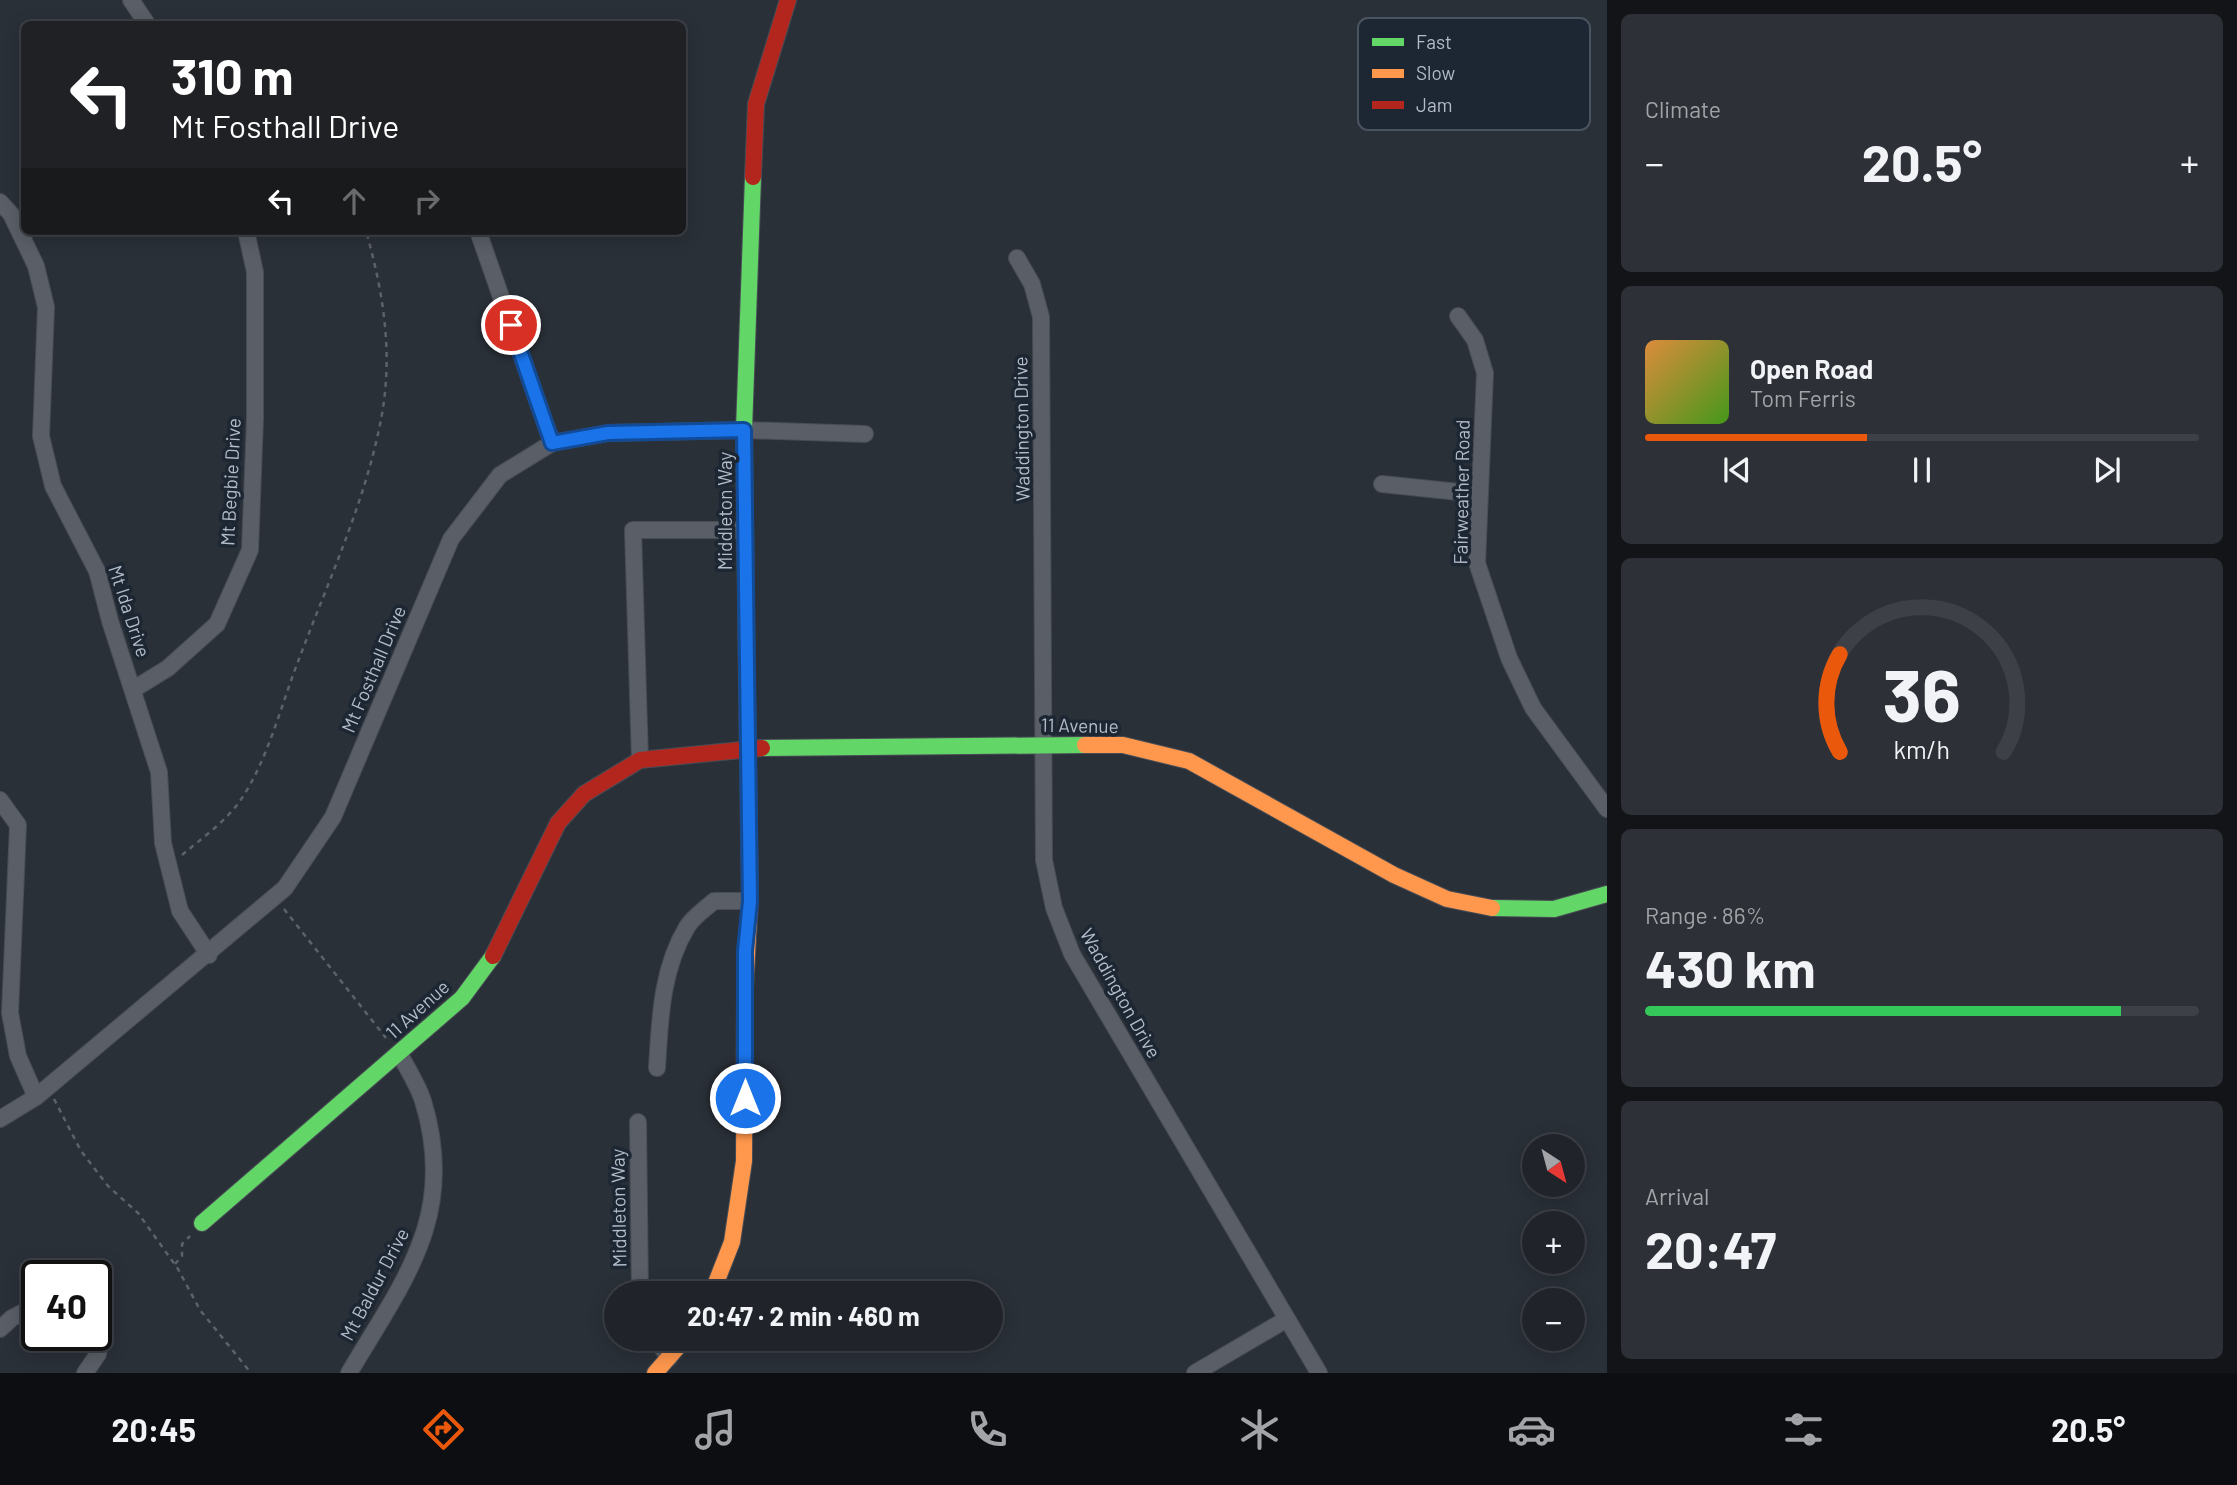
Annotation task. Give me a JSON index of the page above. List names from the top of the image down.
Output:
{
  "streets": {
    "street": [
      "Waddington Drive",
      "Mt Begbie Drive",
      "Fairweather Road",
      "Middleton Way",
      "Mt Ida Drive",
      "Mt Fosthall Drive",
      "11 Avenue",
      "Mt Baldur Drive"
    ]
  },
  "crossings": [
    ["Waddington Drive", "11 Avenue"],
    ["Mt Begbie Drive", "Mt Ida Drive"],
    ["Middleton Way", "Mt Fosthall Drive"],
    ["Middleton Way", "11 Avenue"],
    ["Mt Ida Drive", "Mt Fosthall Drive"],
    ["11 Avenue", "Mt Baldur Drive"]
  ],
  "legend": ["Fast", "Slow", "Jam"],
  "north": "bottom right",
  "page": {
    "tile": [
      "Climate",
      ["Range · 86%", "430 km"],
      ["Arrival", "20:47"]
    ],
    "turn": ["310 m", "Mt Fosthall Drive"],
    "heat": ["−", "20.5°", "+"],
    "song": ["Open Road", "Tom Ferris"],
    "map_buttons": ["+", "−"],
    "limit": "40",
    "trip": "20:47 · 2 min · 460 m",
    "tabs": ["20:45", "20.5°"],
    "gauge": ["36", "km/h"]
  }
}
